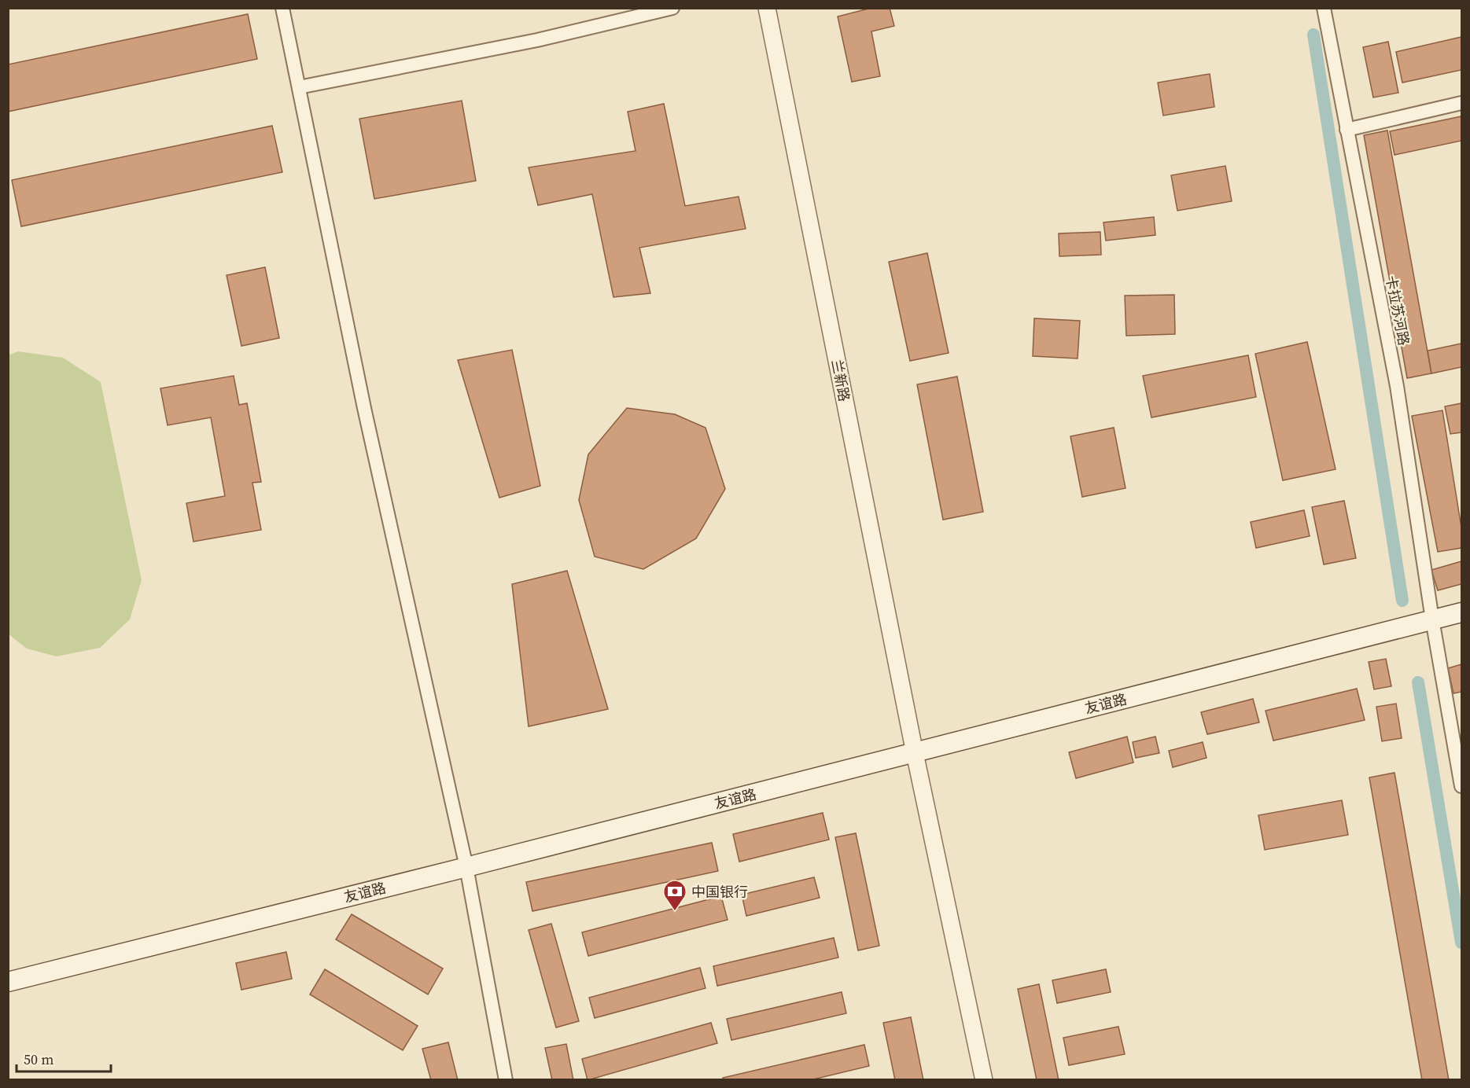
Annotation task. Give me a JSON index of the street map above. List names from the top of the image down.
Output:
{
  "streets": {
    "main road": ["友谊路"],
    "street": ["卡拉苏河路", "兰新路"]
  },
  "crossings": [
    ["卡拉苏河路", "友谊路"],
    ["兰新路", "友谊路"]
  ],
  "places": {
    "bank": ["中国银行"]
  },
  "scale_bar": "50 m"
}
